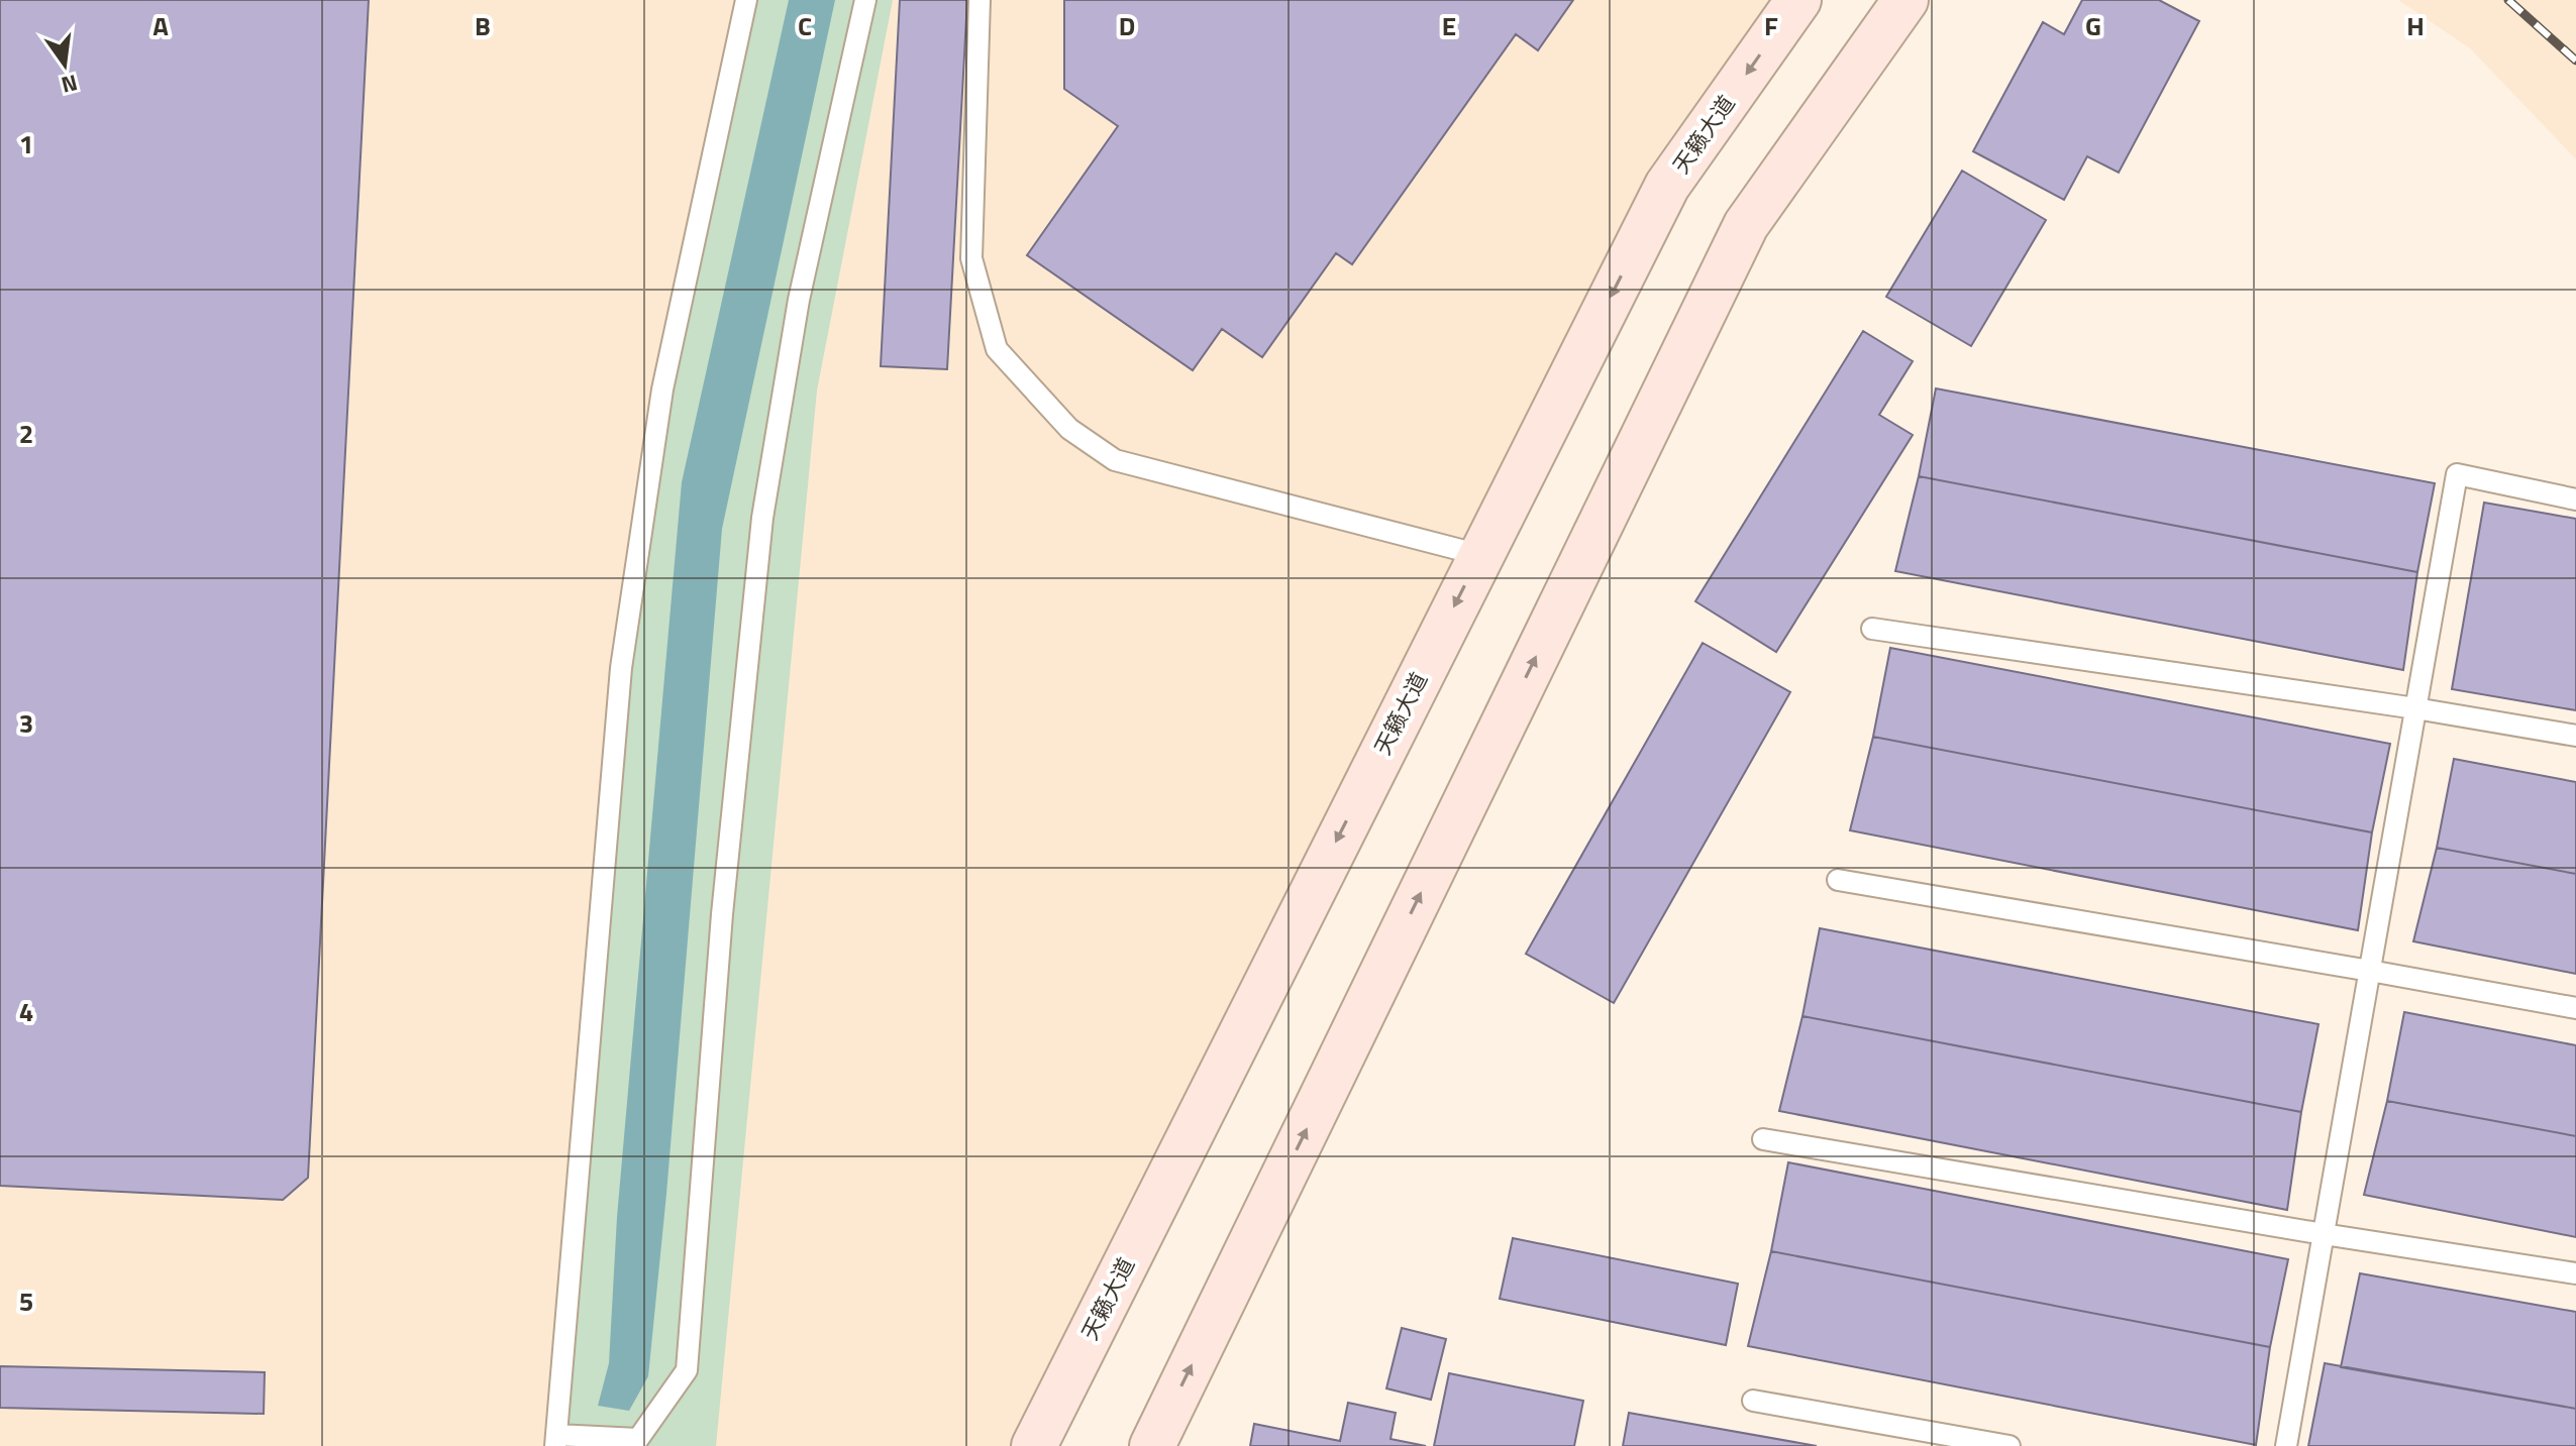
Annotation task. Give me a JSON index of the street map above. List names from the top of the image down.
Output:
{
  "streets": {
    "main road": ["天籁大道"]
  },
  "north": "bottom",
  "grid": {
    "columns": [
      "A",
      "B",
      "C",
      "D",
      "E",
      "F",
      "G",
      "H"
    ],
    "rows": [
      "1",
      "2",
      "3",
      "4",
      "5"
    ]
  }
}
